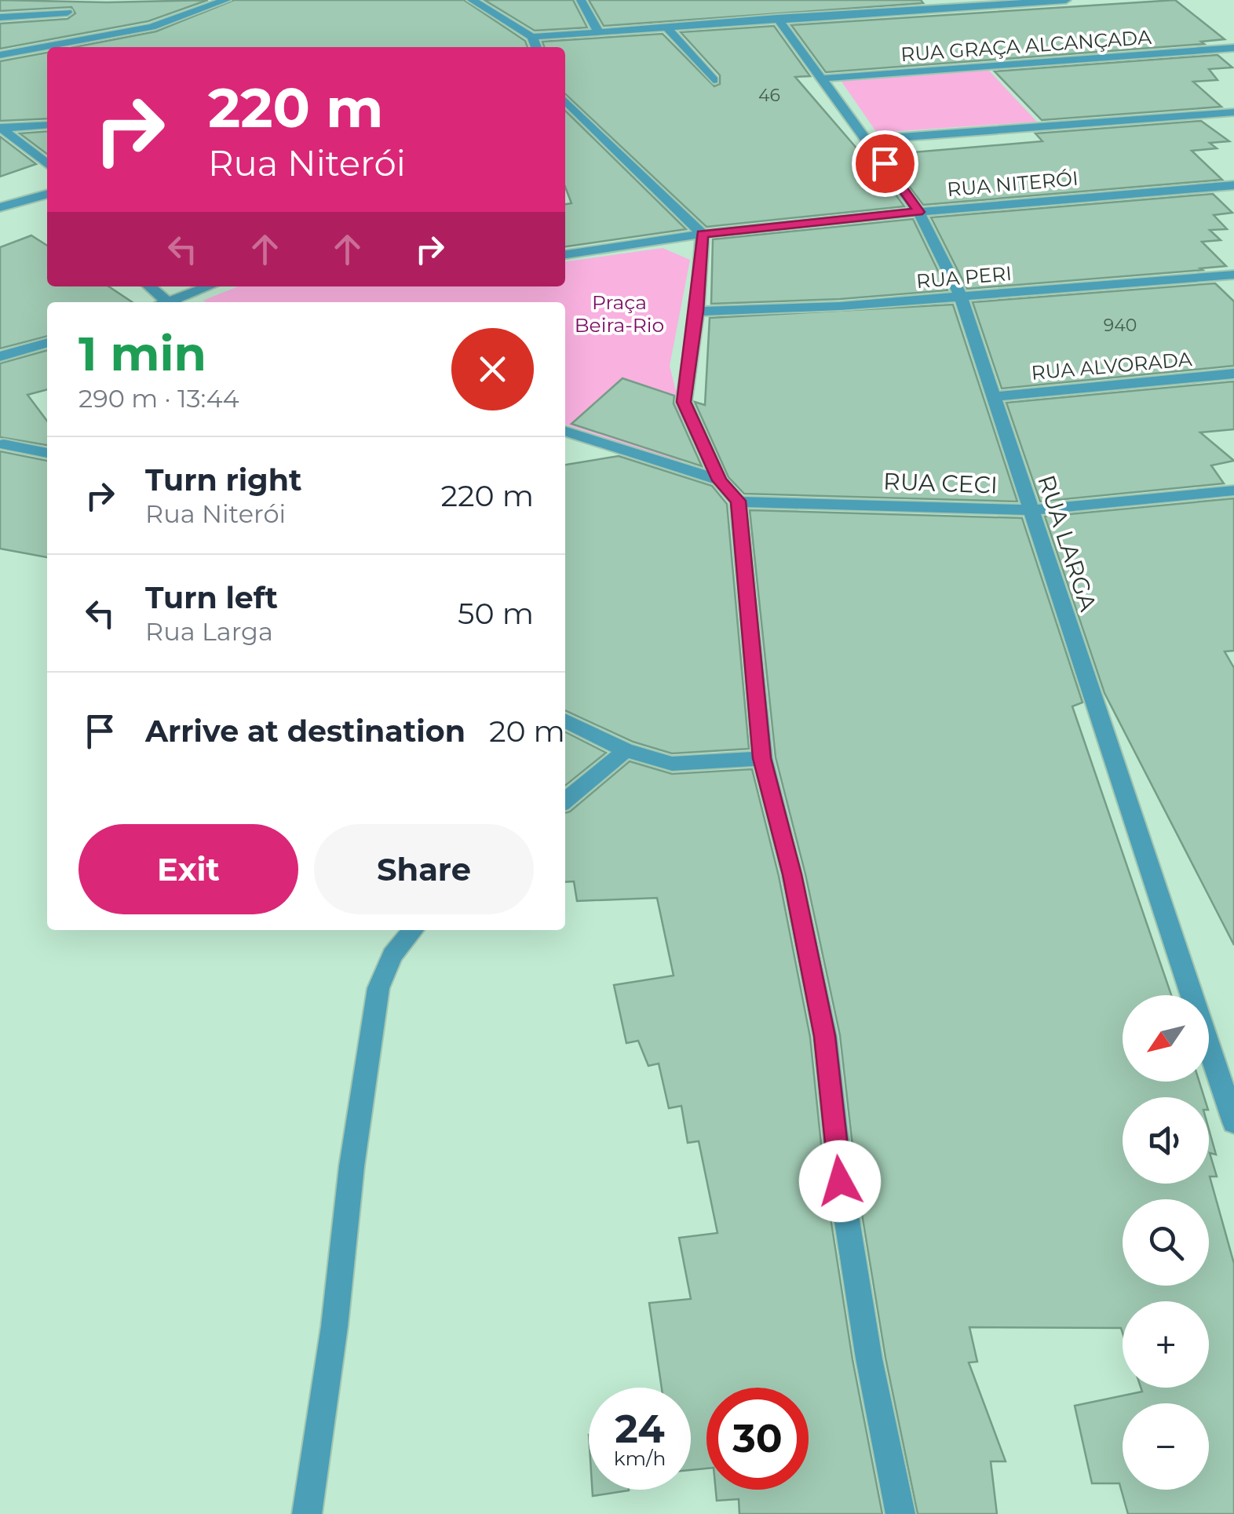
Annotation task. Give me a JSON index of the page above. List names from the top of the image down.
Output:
{
  "streets": {
    "street": [
      "RUA GRAÇA ALCANÇADA",
      "RUA NITERÓI",
      "RUA PERI",
      "RUA ALVORADA",
      "RUA CECI",
      "RUA LARGA"
    ]
  },
  "crossings": [
    ["RUA GRAÇA ALCANÇADA", "RUA LARGA"],
    ["RUA NITERÓI", "RUA LARGA"],
    ["RUA PERI", "RUA LARGA"],
    ["RUA ALVORADA", "RUA LARGA"],
    ["RUA CECI", "RUA LARGA"]
  ],
  "parks": ["Praça Beira-Rio"],
  "house_numbers": ["46", "940"],
  "north": "bottom left",
  "page": {
    "turn": ["220 m", "Rua Niterói"],
    "heading": ["1 min", "290 m · 13:44"],
    "list": [
      {
        "name": "Turn right",
        "note": "Rua Niterói",
        "value": "220 m"
      },
      {
        "name": "Turn left",
        "note": "Rua Larga",
        "value": "50 m"
      },
      {
        "name": "Arrive at destination",
        "value": "20 m"
      }
    ],
    "buttons": ["Exit", "Share"],
    "map_buttons": ["+", "−"],
    "speed": "24 km/h",
    "limit": "30"
  }
}
